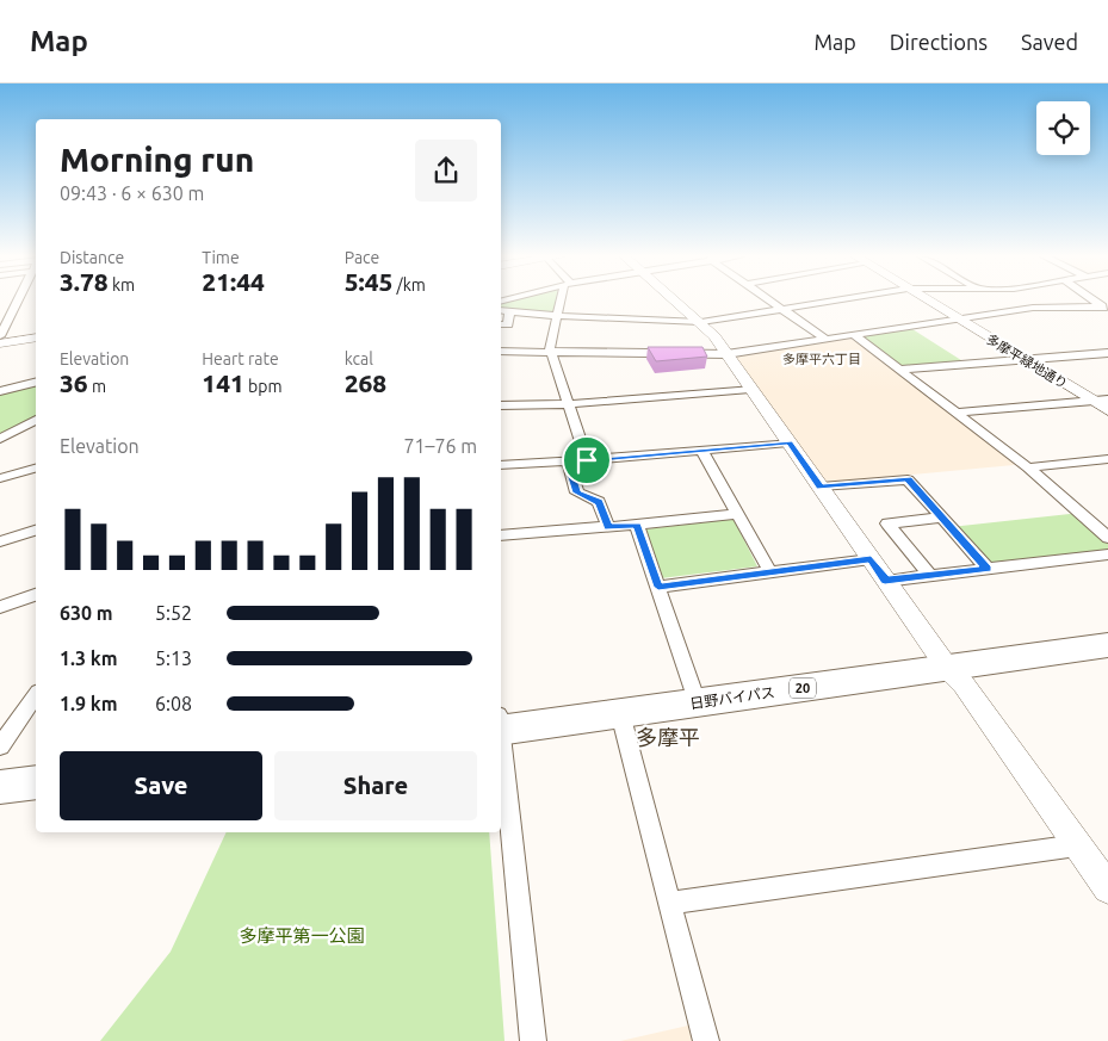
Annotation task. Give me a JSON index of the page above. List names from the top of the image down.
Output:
{
  "streets": {
    "highway": ["20", "日野バイパス"],
    "street": ["多摩平緑地通り"]
  },
  "districts": ["多摩平六丁目", "多摩平"],
  "parks": ["多摩平第一公園"],
  "page": {
    "header": "Map",
    "nav": ["Map", "Directions", "Saved"],
    "heading": ["Morning run", "09:43 · 6 × 630 m"],
    "stats": [
      ["Distance", "3.78 km"],
      ["Time", "21:44"],
      ["Pace", "5:45 /km"],
      ["Elevation", "36 m"],
      ["Heart rate", "141 bpm"],
      ["kcal", "268"]
    ],
    "chart": ["Elevation", "71–76 m"],
    "list": [
      {
        "name": "630 m",
        "note": "5:52"
      },
      {
        "name": "1.3 km",
        "note": "5:13"
      },
      {
        "name": "1.9 km",
        "note": "6:08"
      }
    ],
    "buttons": ["Save", "Share"]
  }
}
